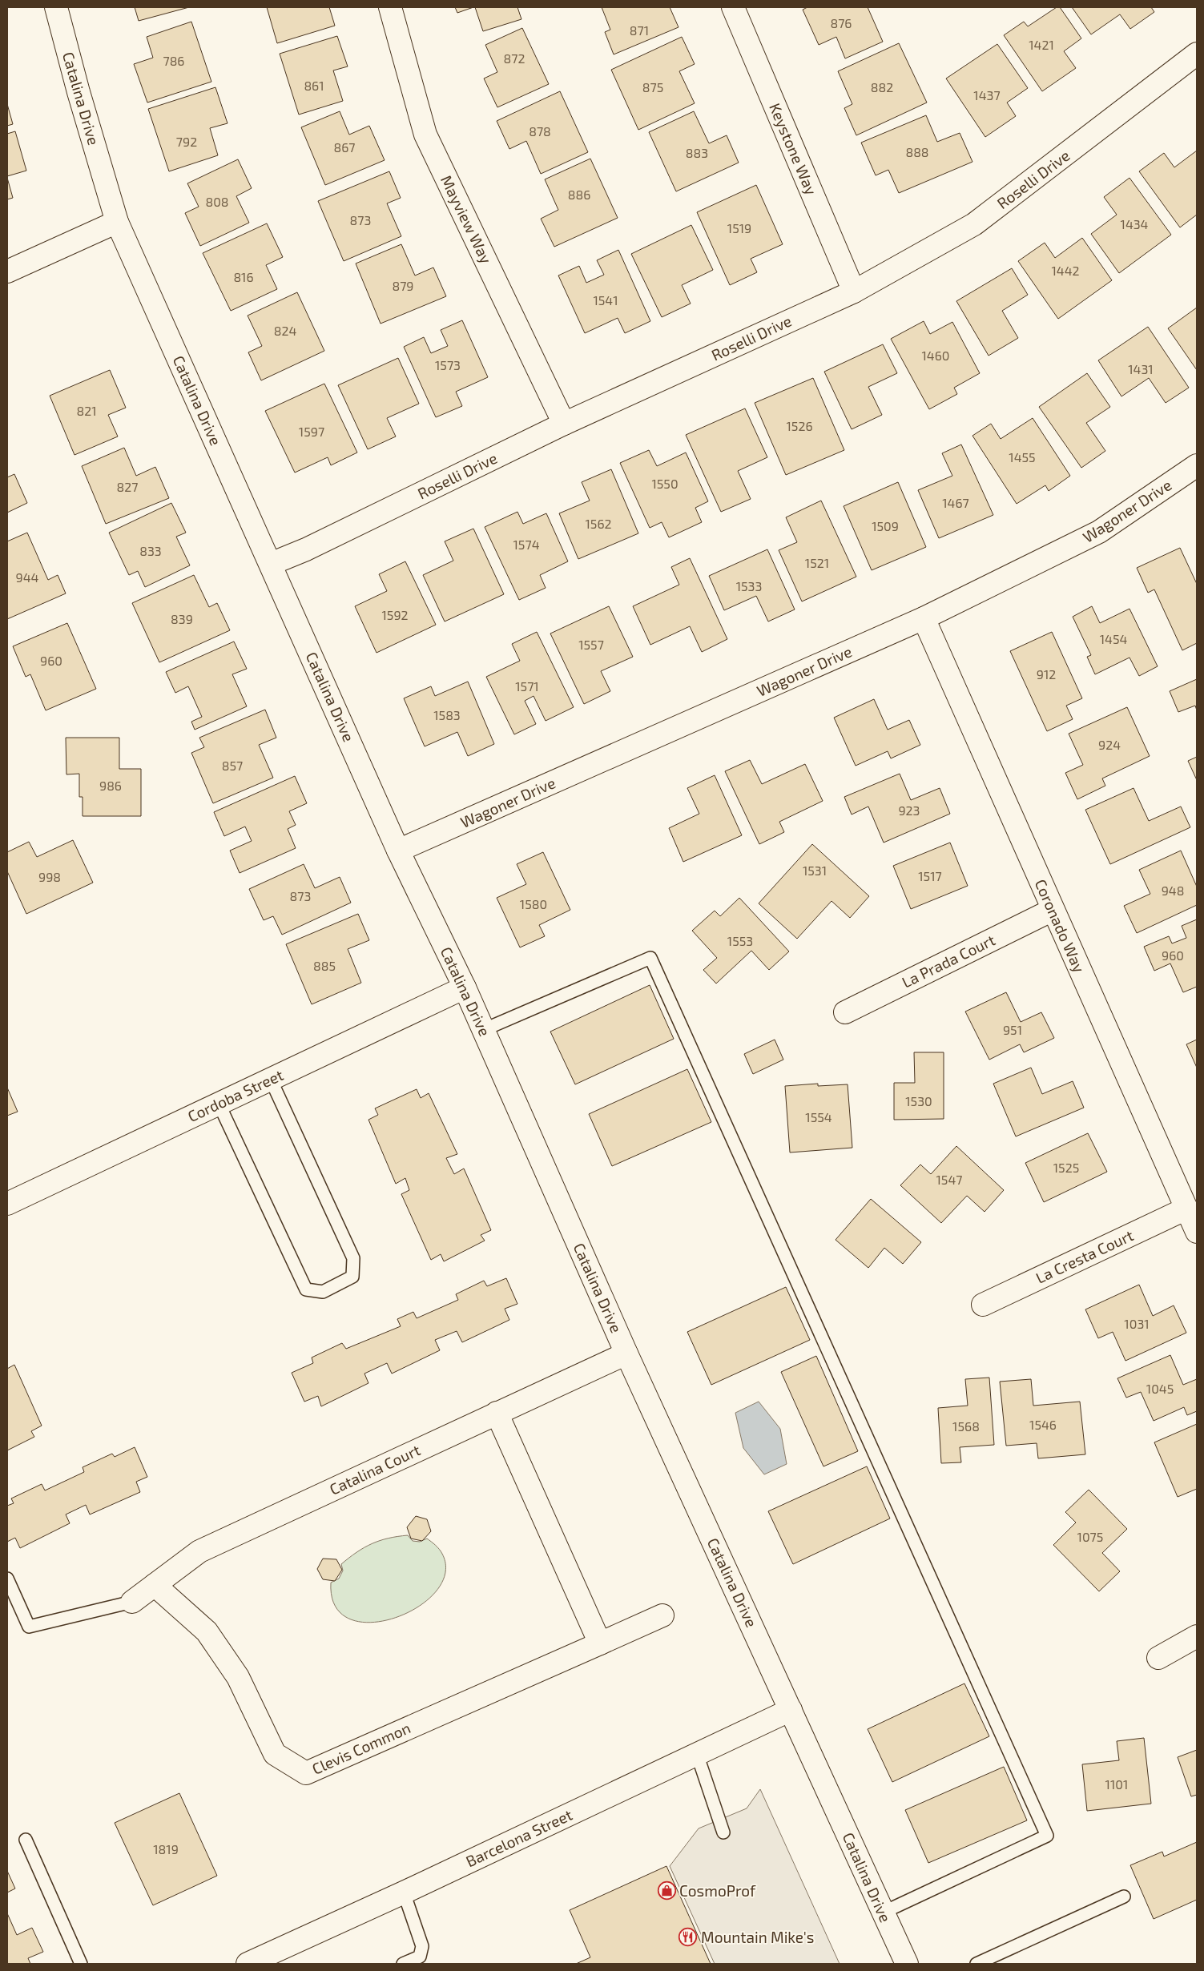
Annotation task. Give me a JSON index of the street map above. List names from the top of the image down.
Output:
{
  "streets": {
    "street": [
      "Catalina Drive",
      "Keystone Way",
      "Roselli Drive",
      "Mayview Way",
      "Wagoner Drive",
      "Coronado Way",
      "La Prada Court",
      "Cordoba Street",
      "La Cresta Court",
      "Catalina Court",
      "Clevis Common",
      "Barcelona Street"
    ]
  },
  "crossings": [
    ["Catalina Drive", "Roselli Drive"],
    ["Catalina Drive", "Wagoner Drive"],
    ["Catalina Drive", "Cordoba Street"],
    ["Catalina Drive", "Catalina Court"],
    ["Catalina Drive", "Barcelona Street"],
    ["Keystone Way", "Roselli Drive"],
    ["Roselli Drive", "Mayview Way"],
    ["Wagoner Drive", "Coronado Way"],
    ["Coronado Way", "La Prada Court"],
    ["Coronado Way", "La Cresta Court"],
    ["Catalina Court", "Clevis Common"]
  ],
  "places": {
    "shop": ["CosmoProf"],
    "restaurant": ["Mountain Mike's"]
  },
  "house_numbers": [
    "876",
    "871",
    "1421",
    "872",
    "786",
    "861",
    "875",
    "882",
    "1437",
    "878",
    "792",
    "867",
    "888",
    "883",
    "886",
    "808",
    "873",
    "1434",
    "1519",
    "1442",
    "816",
    "879",
    "1541",
    "824",
    "1460",
    "1573",
    "1431",
    "821",
    "1526",
    "1597",
    "1455",
    "1550",
    "827",
    "1467",
    "1562",
    "1509",
    "1574",
    "833",
    "1521",
    "944",
    "1533",
    "1592",
    "839",
    "1454",
    "1557",
    "960",
    "912",
    "1571",
    "1583",
    "924",
    "857",
    "986",
    "923",
    "1531",
    "1517",
    "998",
    "948",
    "873",
    "1580",
    "1553",
    "960",
    "885",
    "951",
    "1530",
    "1554",
    "1525",
    "1547",
    "1031",
    "1045",
    "1546",
    "1568",
    "1075",
    "1101",
    "1819"
  ]
}
